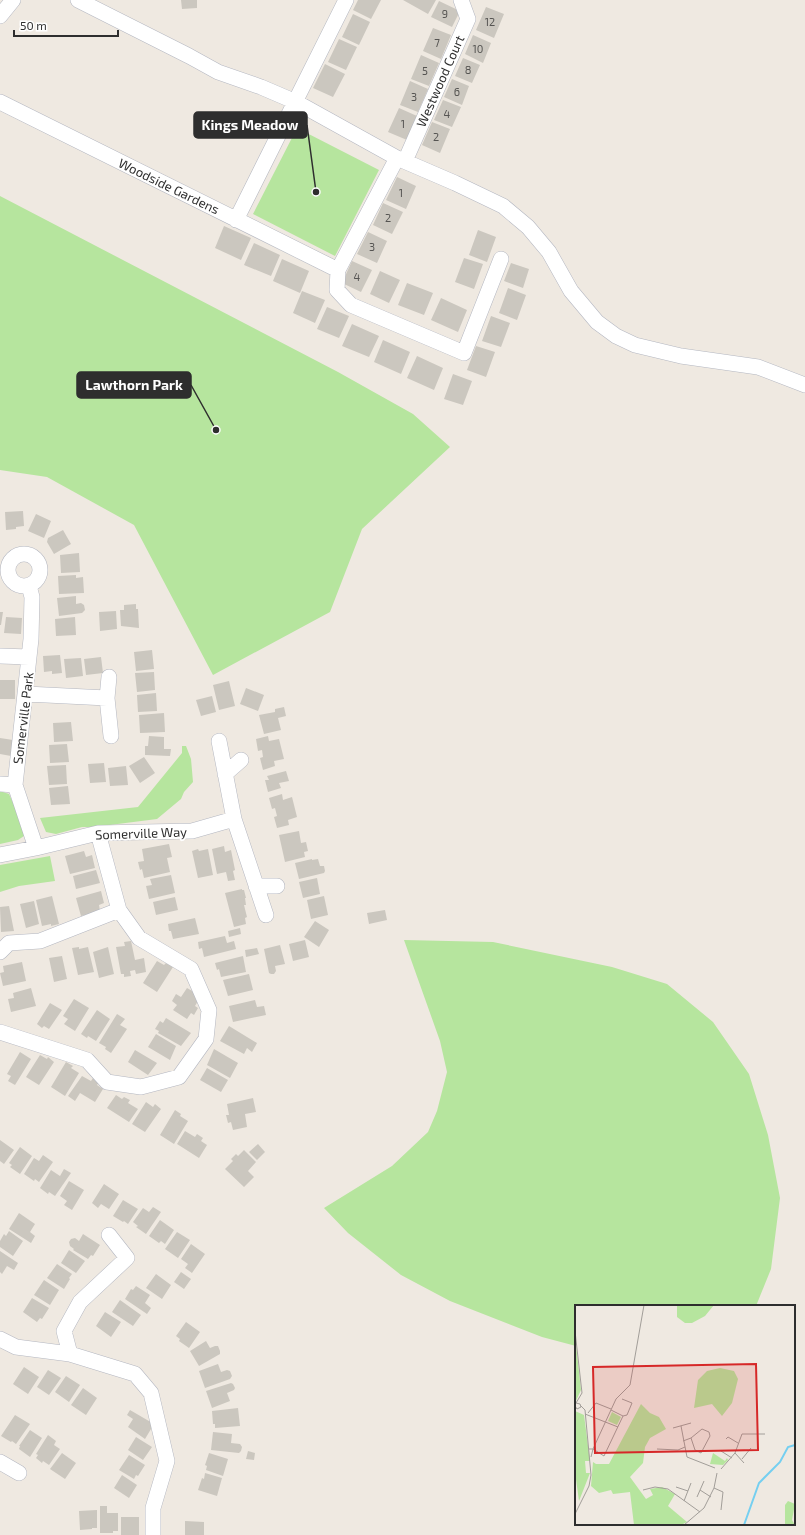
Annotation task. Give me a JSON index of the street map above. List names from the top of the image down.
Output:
{
  "streets": {
    "street": [
      "Westwood Court",
      "Woodside Gardens",
      "Somerville Park",
      "Somerville Way"
    ]
  },
  "crossings": [
    ["Somerville Park", "Somerville Way"]
  ],
  "places": ["Kings Meadow", "Lawthorn Park"],
  "house_numbers": [
    "9",
    "12",
    "7",
    "10",
    "8",
    "5",
    "6",
    "3",
    "4",
    "1",
    "2",
    "1",
    "2",
    "3",
    "4"
  ],
  "scale_bar": "50 m"
}
